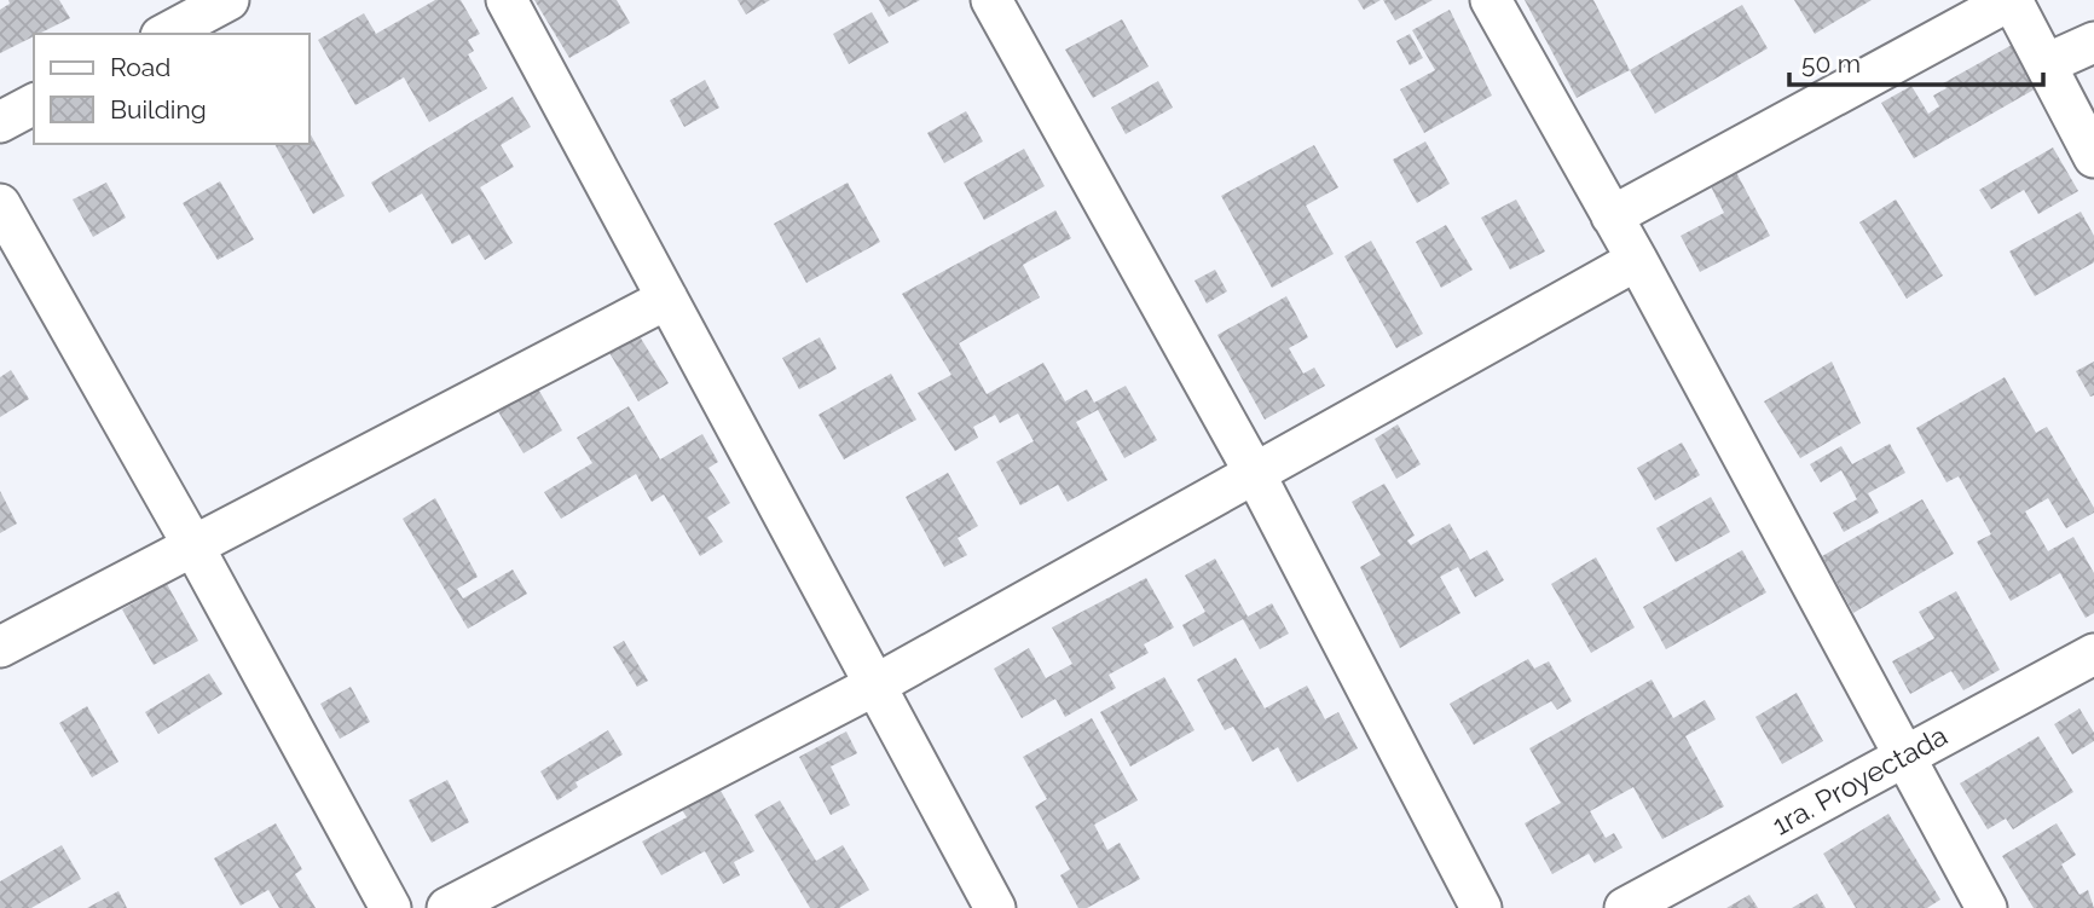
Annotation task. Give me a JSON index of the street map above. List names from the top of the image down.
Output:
{
  "streets": {
    "street": ["1ra. Proyectada"]
  },
  "legend": ["Road", "Building"],
  "scale_bar": "50 m"
}
